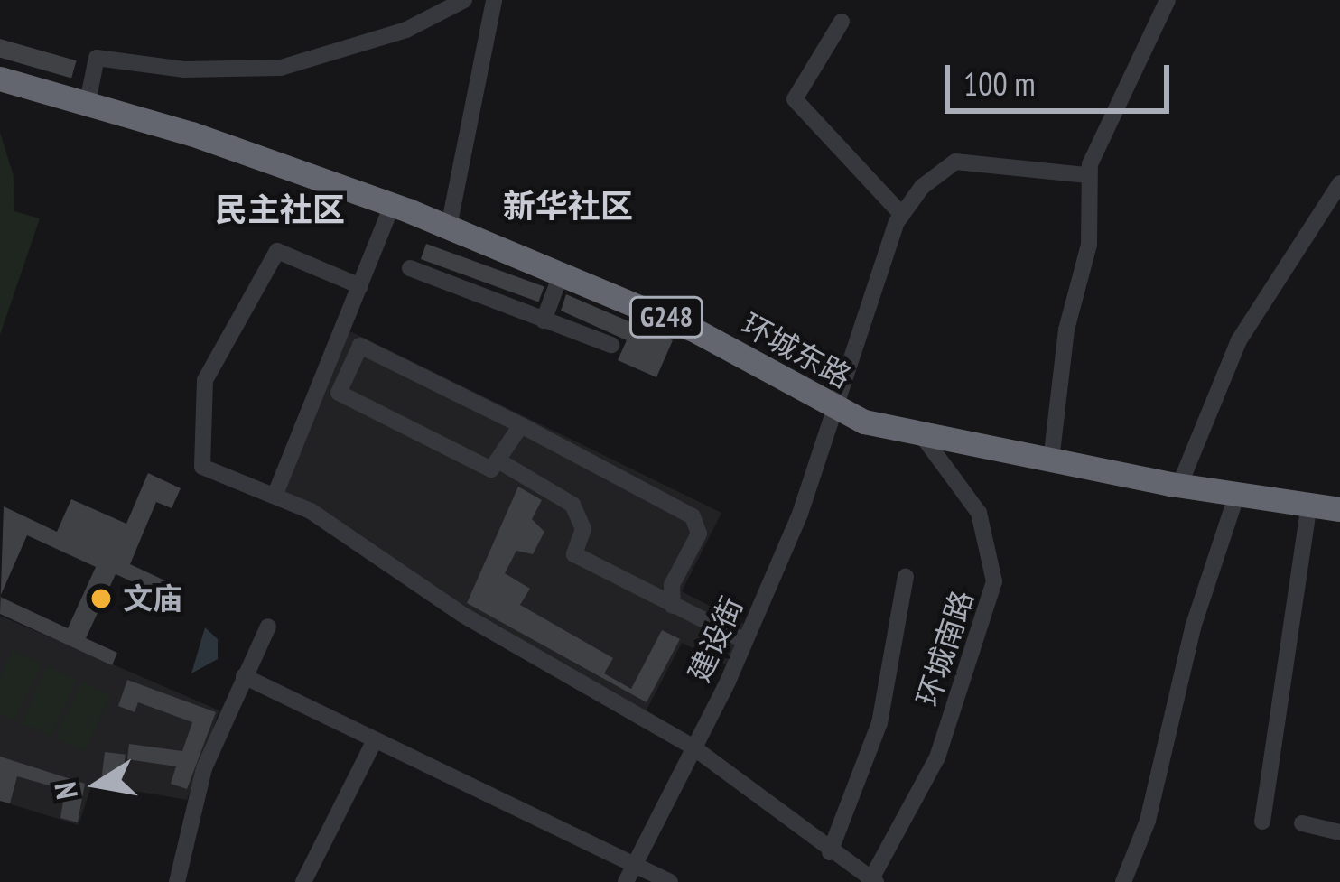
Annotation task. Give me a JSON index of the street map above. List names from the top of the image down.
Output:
{
  "streets": {
    "highway": ["G248", "环城东路"],
    "street": ["建设街", "环城南路"]
  },
  "crossings": [
    ["环城东路", "建设街"],
    ["环城东路", "环城南路"]
  ],
  "districts": ["新华社区", "民主社区"],
  "places": ["文庙"],
  "scale_bar": "100 m",
  "north": "left"
}
